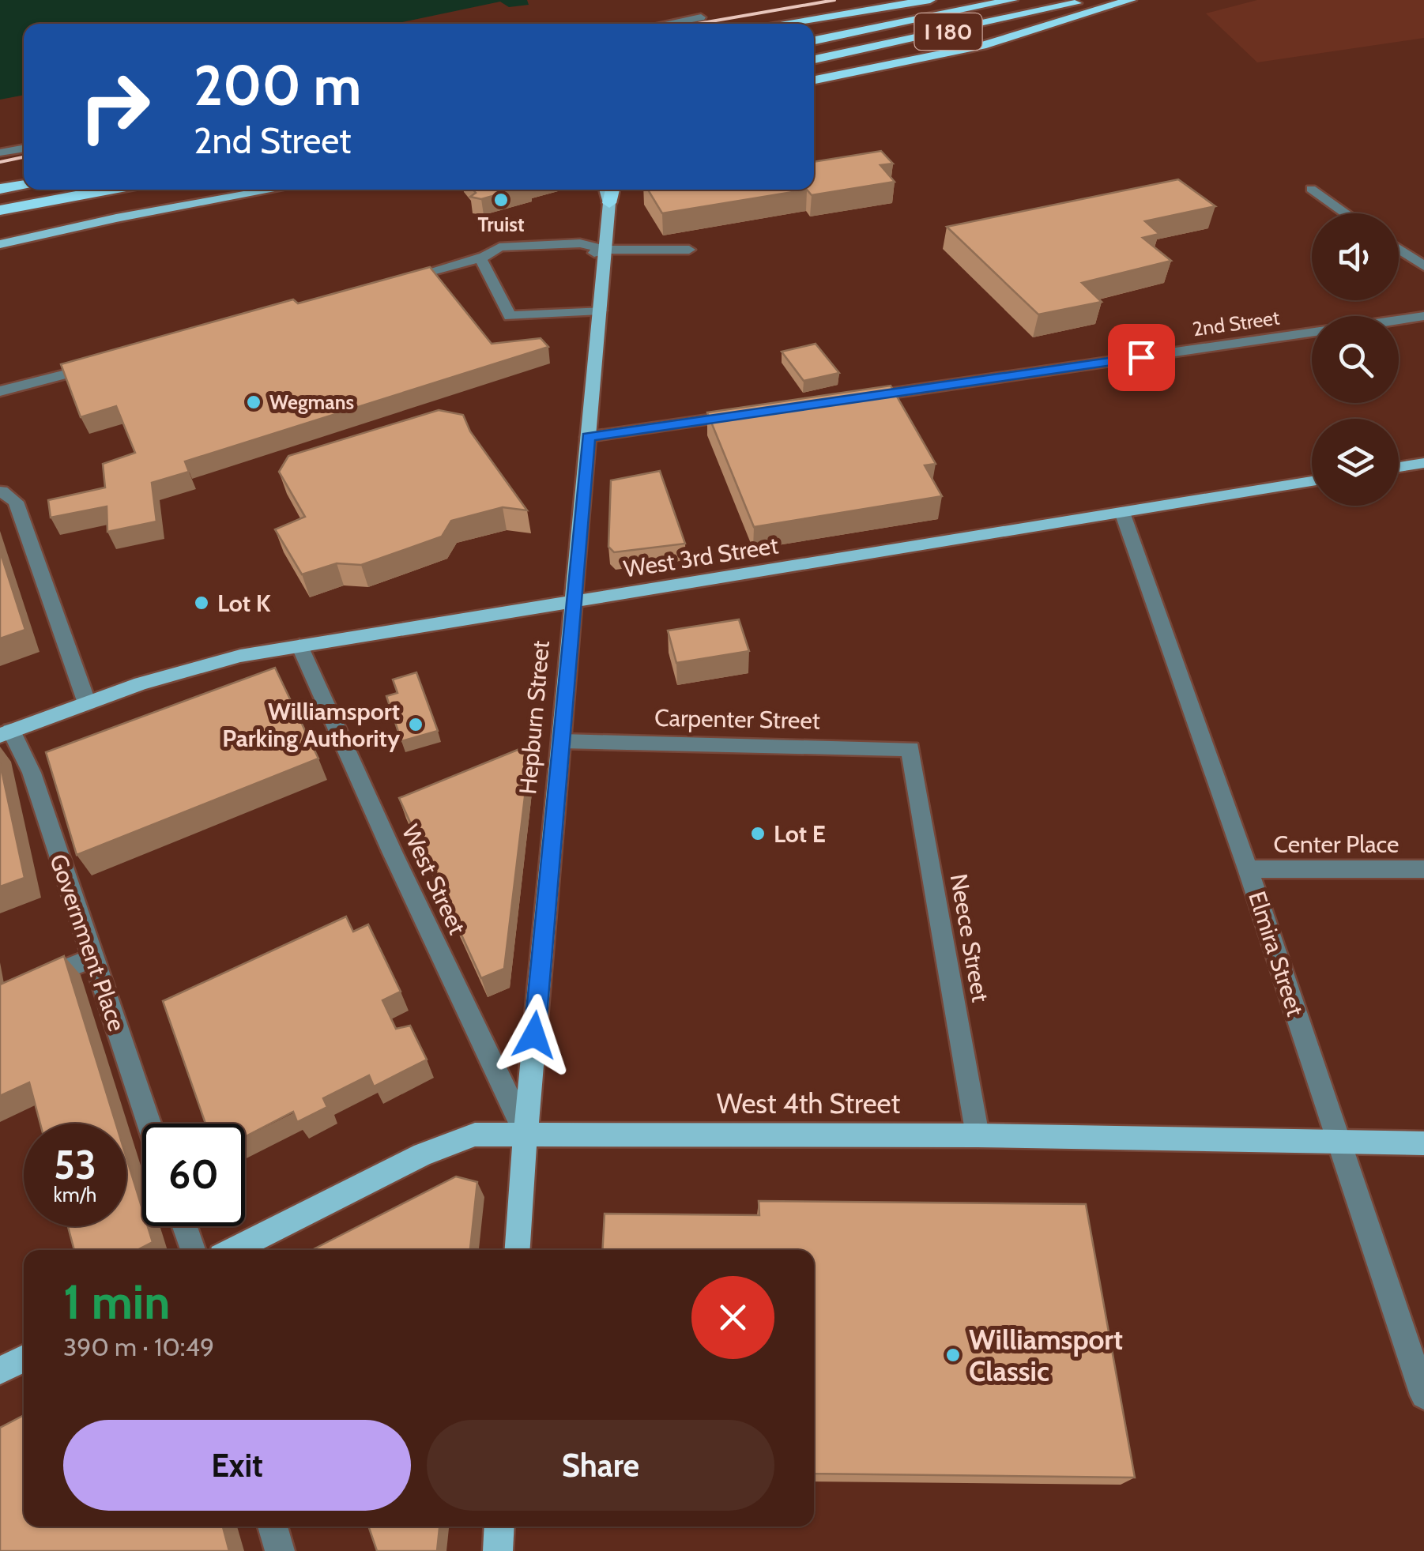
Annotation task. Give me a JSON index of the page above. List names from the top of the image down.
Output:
{
  "streets": {
    "highway": ["I 180"],
    "main road": ["West 3rd Street", "Hepburn Street", "West 4th Street"],
    "street": [
      "2nd Street",
      "Carpenter Street",
      "Center Place",
      "West Street",
      "Neece Street",
      "Government Place",
      "Elmira Street"
    ]
  },
  "crossings": [
    ["West 3rd Street", "Hepburn Street"],
    ["West 3rd Street", "West Street"],
    ["West 3rd Street", "Government Place"],
    ["West 3rd Street", "Elmira Street"],
    ["Hepburn Street", "Carpenter Street"],
    ["Hepburn Street", "West Street"],
    ["Hepburn Street", "West 4th Street"],
    ["Carpenter Street", "Neece Street"],
    ["Center Place", "Elmira Street"],
    ["West Street", "West 4th Street"],
    ["Neece Street", "West 4th Street"],
    ["Elmira Street", "West 4th Street"]
  ],
  "places": [
    "Truist",
    "Wegmans",
    "Lot K",
    "Williamsport Parking Authority",
    "Lot E",
    "Williamsport Classic"
  ],
  "page": {
    "turn": ["200 m", "2nd Street"],
    "speed": "53 km/h",
    "limit": "60",
    "heading": ["1 min", "390 m · 10:49"],
    "buttons": ["Exit", "Share"]
  }
}
